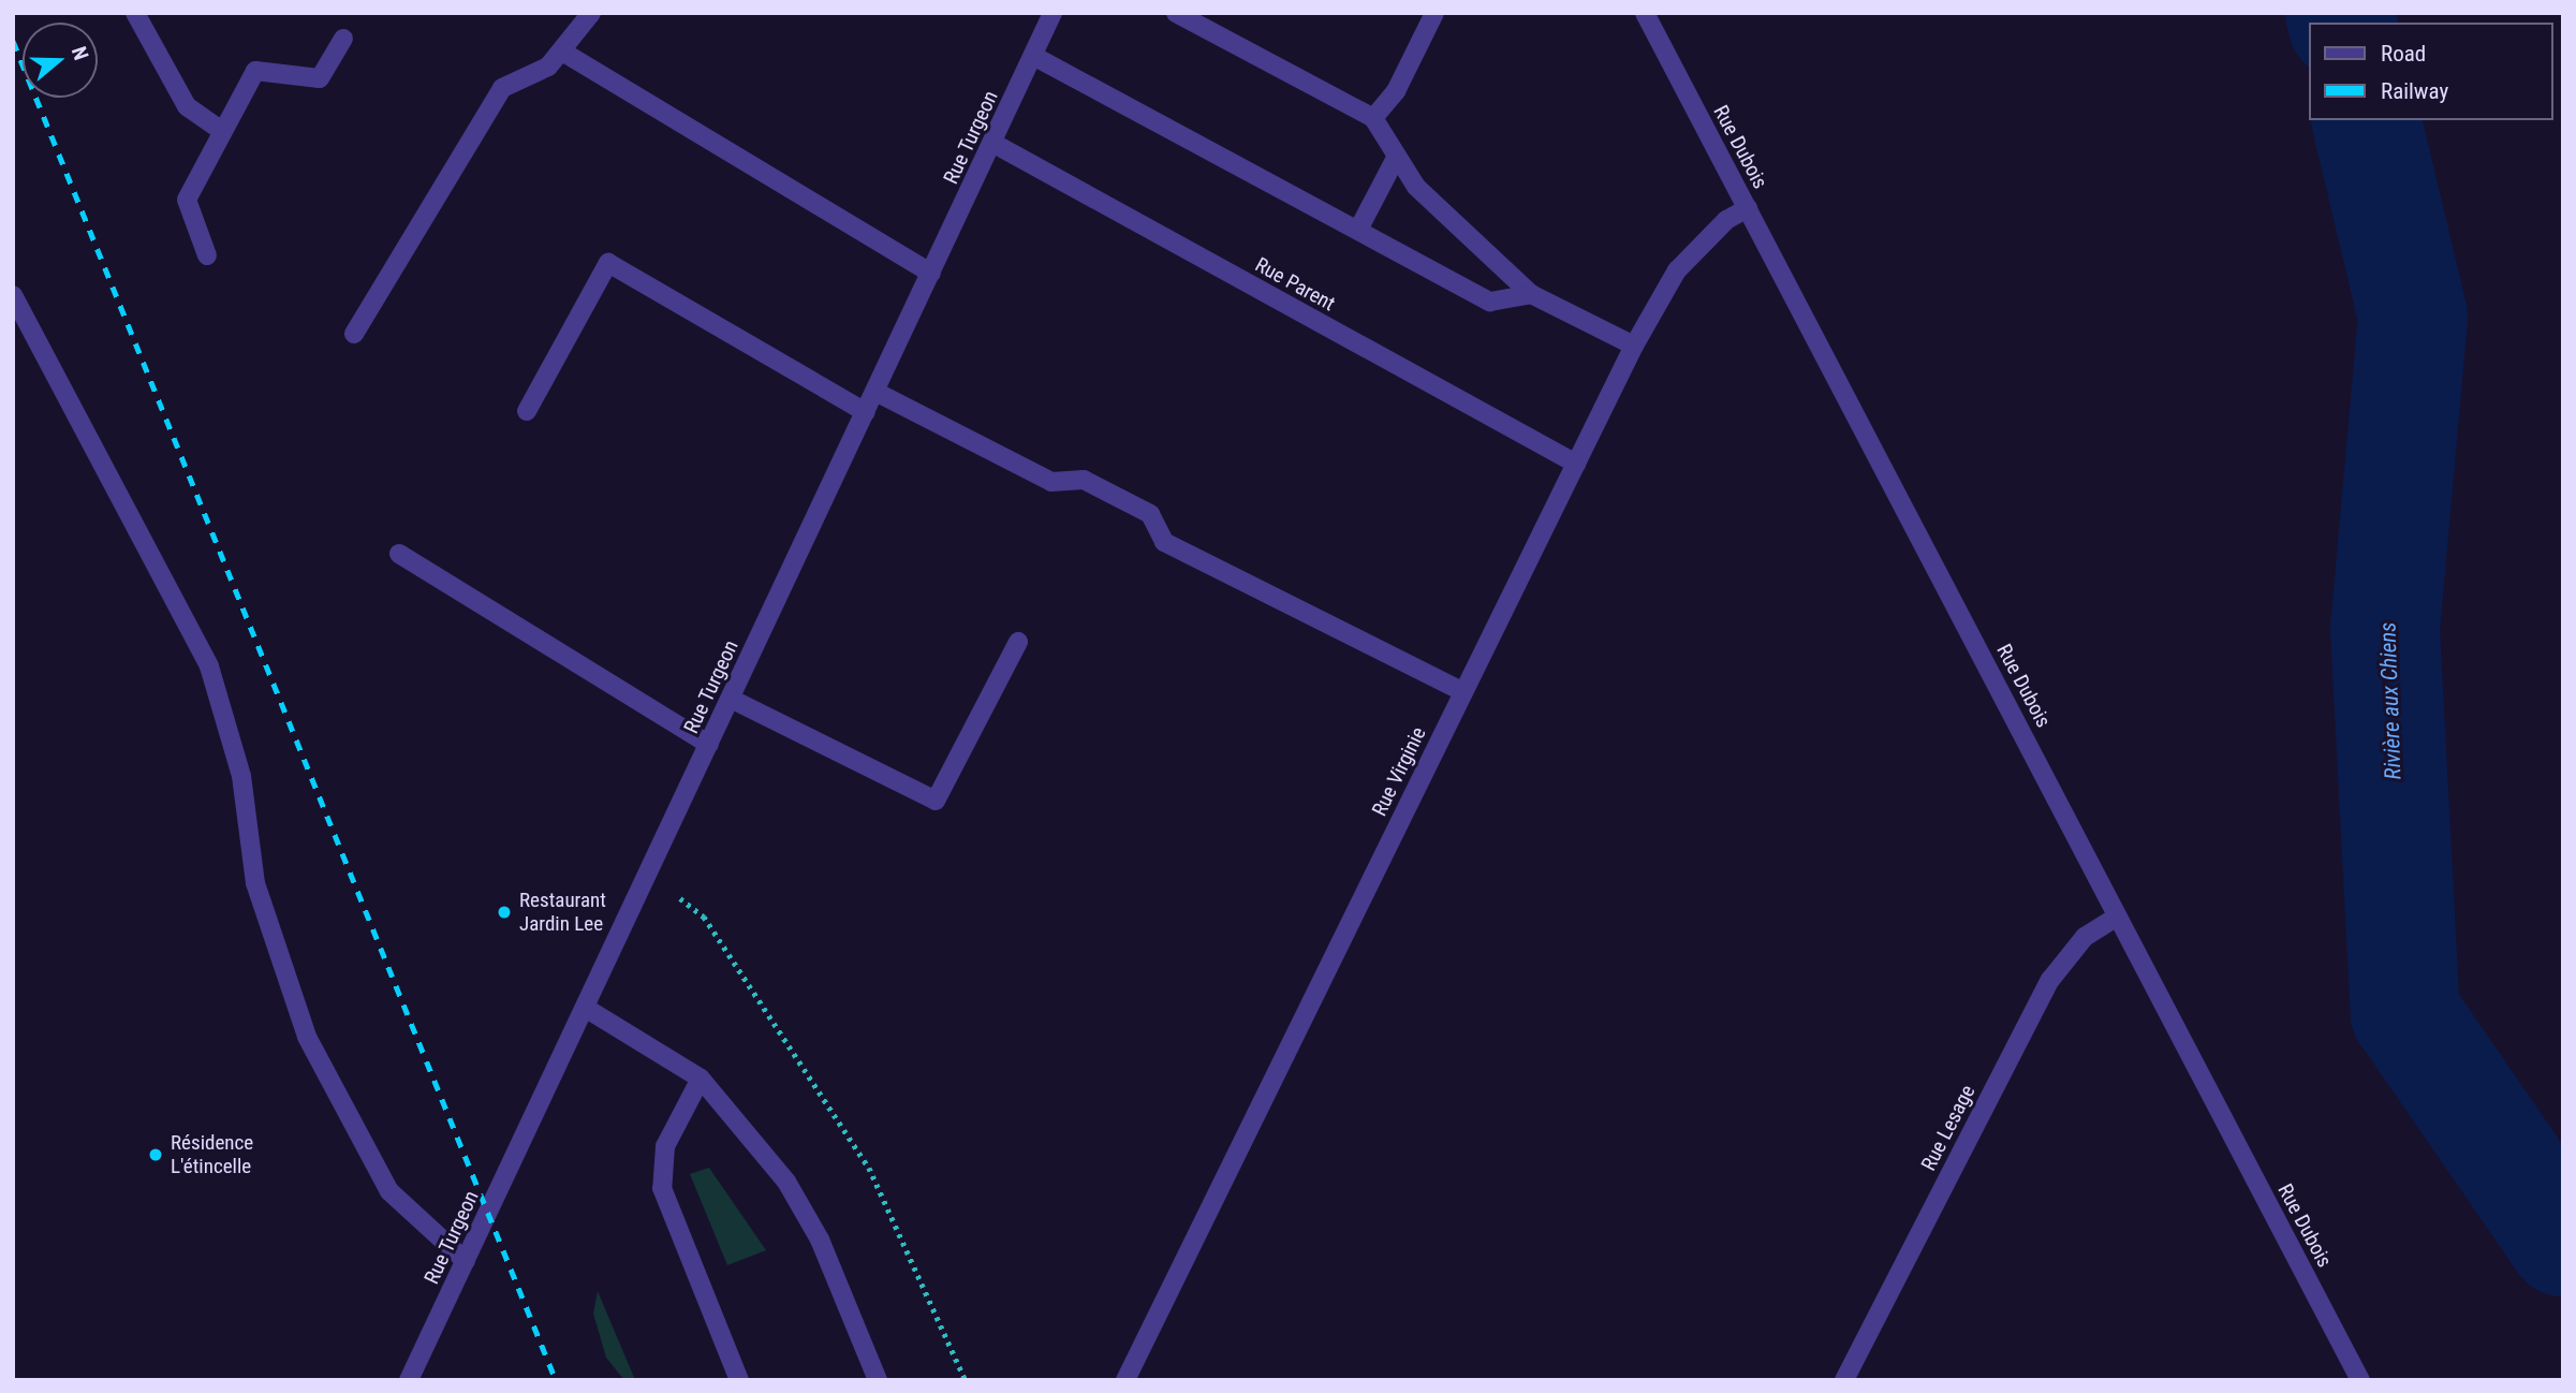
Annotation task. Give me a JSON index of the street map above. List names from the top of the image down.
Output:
{
  "streets": {
    "street": [
      "Rue Turgeon",
      "Rue Dubois",
      "Rue Parent",
      "Rue Virginie",
      "Rue Lesage"
    ]
  },
  "crossings": [
    ["Rue Turgeon", "Rue Parent"],
    ["Rue Dubois", "Rue Virginie"],
    ["Rue Dubois", "Rue Lesage"],
    ["Rue Parent", "Rue Virginie"]
  ],
  "water": ["Rivière aux Chiens"],
  "places": ["Restaurant Jardin Lee", "Résidence L'étincelle"],
  "legend": ["Road", "Railway"],
  "north": "right"
}
